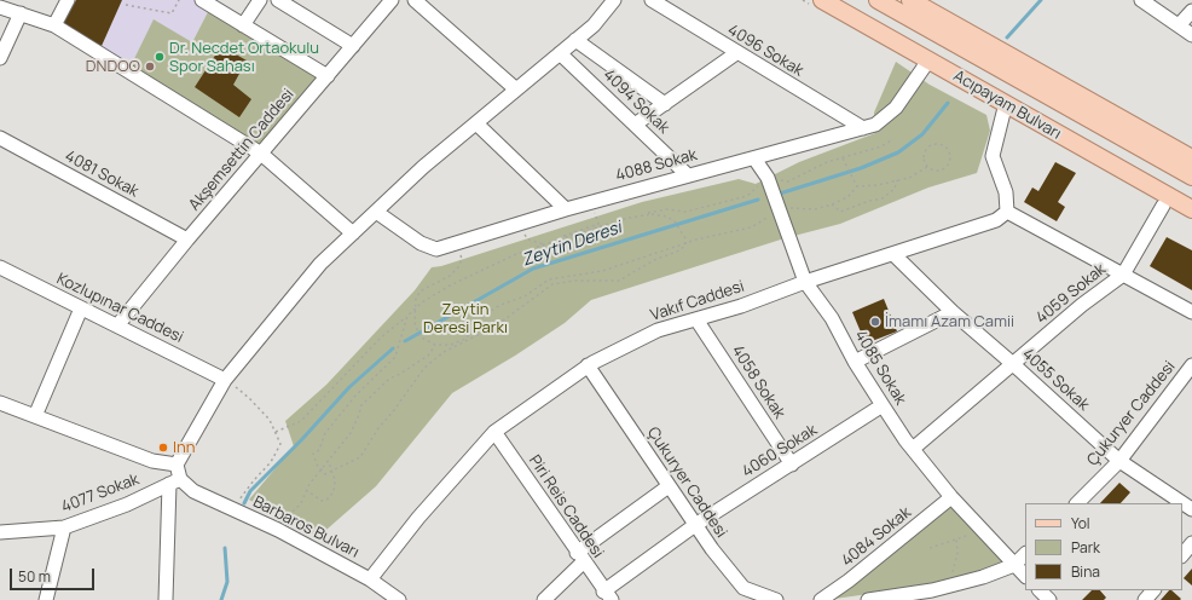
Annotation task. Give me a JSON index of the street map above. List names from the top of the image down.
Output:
{
  "streets": {
    "main road": ["Acıpayam Bulvarı"],
    "street": [
      "4096 Sokak",
      "4094 Sokak",
      "Akşemsettin Caddesi",
      "4088 Sokak",
      "4081 Sokak",
      "4059 Sokak",
      "Vakıf Caddesi",
      "Kozlupınar Caddesi",
      "4085 Sokak",
      "4055 Sokak",
      "4058 Sokak",
      "Çukuryer Caddesi",
      "4060 Sokak",
      "4077 Sokak",
      "Piri Reis Caddesi",
      "Barbaros Bulvarı",
      "4084 Sokak"
    ]
  },
  "crossings": [
    ["4096 Sokak", "4088 Sokak"],
    ["4094 Sokak", "4088 Sokak"],
    ["Acıpayam Bulvarı", "4088 Sokak"],
    ["Akşemsettin Caddesi", "4081 Sokak"],
    ["Akşemsettin Caddesi", "Kozlupınar Caddesi"],
    ["4088 Sokak", "4085 Sokak"],
    ["4059 Sokak", "4085 Sokak"],
    ["4059 Sokak", "4055 Sokak"],
    ["Vakıf Caddesi", "4085 Sokak"],
    ["Vakıf Caddesi", "4055 Sokak"],
    ["Vakıf Caddesi", "4058 Sokak"],
    ["Vakıf Caddesi", "Çukuryer Caddesi"],
    ["Vakıf Caddesi", "Piri Reis Caddesi"],
    ["Vakıf Caddesi", "Barbaros Bulvarı"],
    ["4085 Sokak", "4060 Sokak"],
    ["4085 Sokak", "4084 Sokak"],
    ["4055 Sokak", "Çukuryer Caddesi"],
    ["4058 Sokak", "4060 Sokak"],
    ["Çukuryer Caddesi", "4060 Sokak"],
    ["4060 Sokak", "Piri Reis Caddesi"],
    ["4077 Sokak", "Barbaros Bulvarı"]
  ],
  "water": ["Zeytin Deresi"],
  "parks": ["Zeytin Deresi Parkı"],
  "places": [
    "Dr. Necdet Ortaokulu Spor Sahası",
    "DNDOO",
    "İmamı Azam Camii",
    "Inn"
  ],
  "legend": ["Yol", "Park", "Bina"],
  "scale_bar": "50 m"
}
